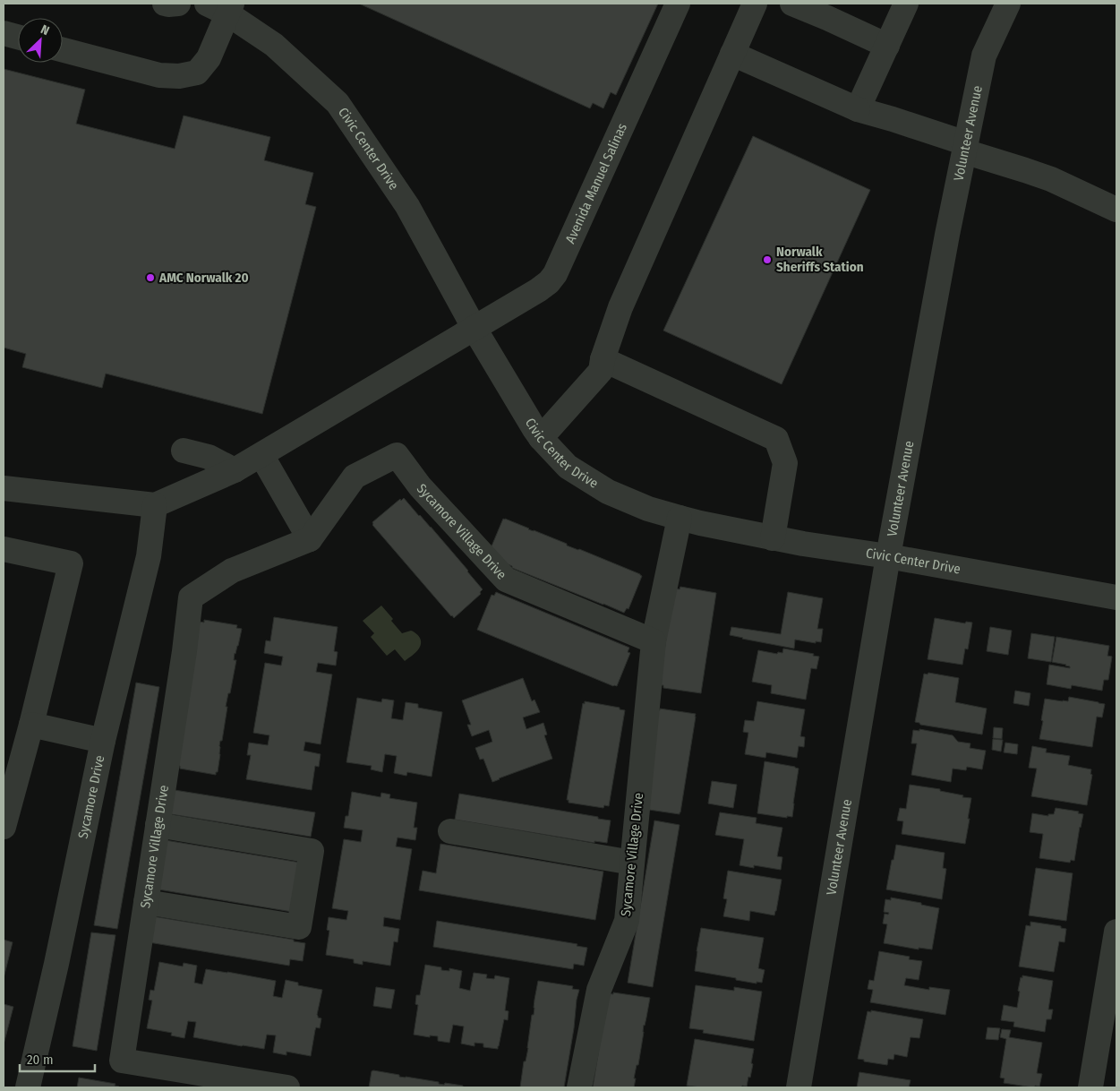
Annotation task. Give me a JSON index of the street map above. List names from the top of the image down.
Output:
{
  "streets": {
    "street": [
      "Volunteer Avenue",
      "Civic Center Drive",
      "Avenida Manuel Salinas",
      "Sycamore Village Drive",
      "Sycamore Drive"
    ]
  },
  "crossings": [
    ["Volunteer Avenue", "Civic Center Drive"],
    ["Civic Center Drive", "Avenida Manuel Salinas"],
    ["Civic Center Drive", "Sycamore Village Drive"],
    ["Avenida Manuel Salinas", "Sycamore Drive"]
  ],
  "places": ["Norwalk Sheriffs Station", "AMC Norwalk 20"],
  "scale_bar": "20 m",
  "north": "top right"
}
